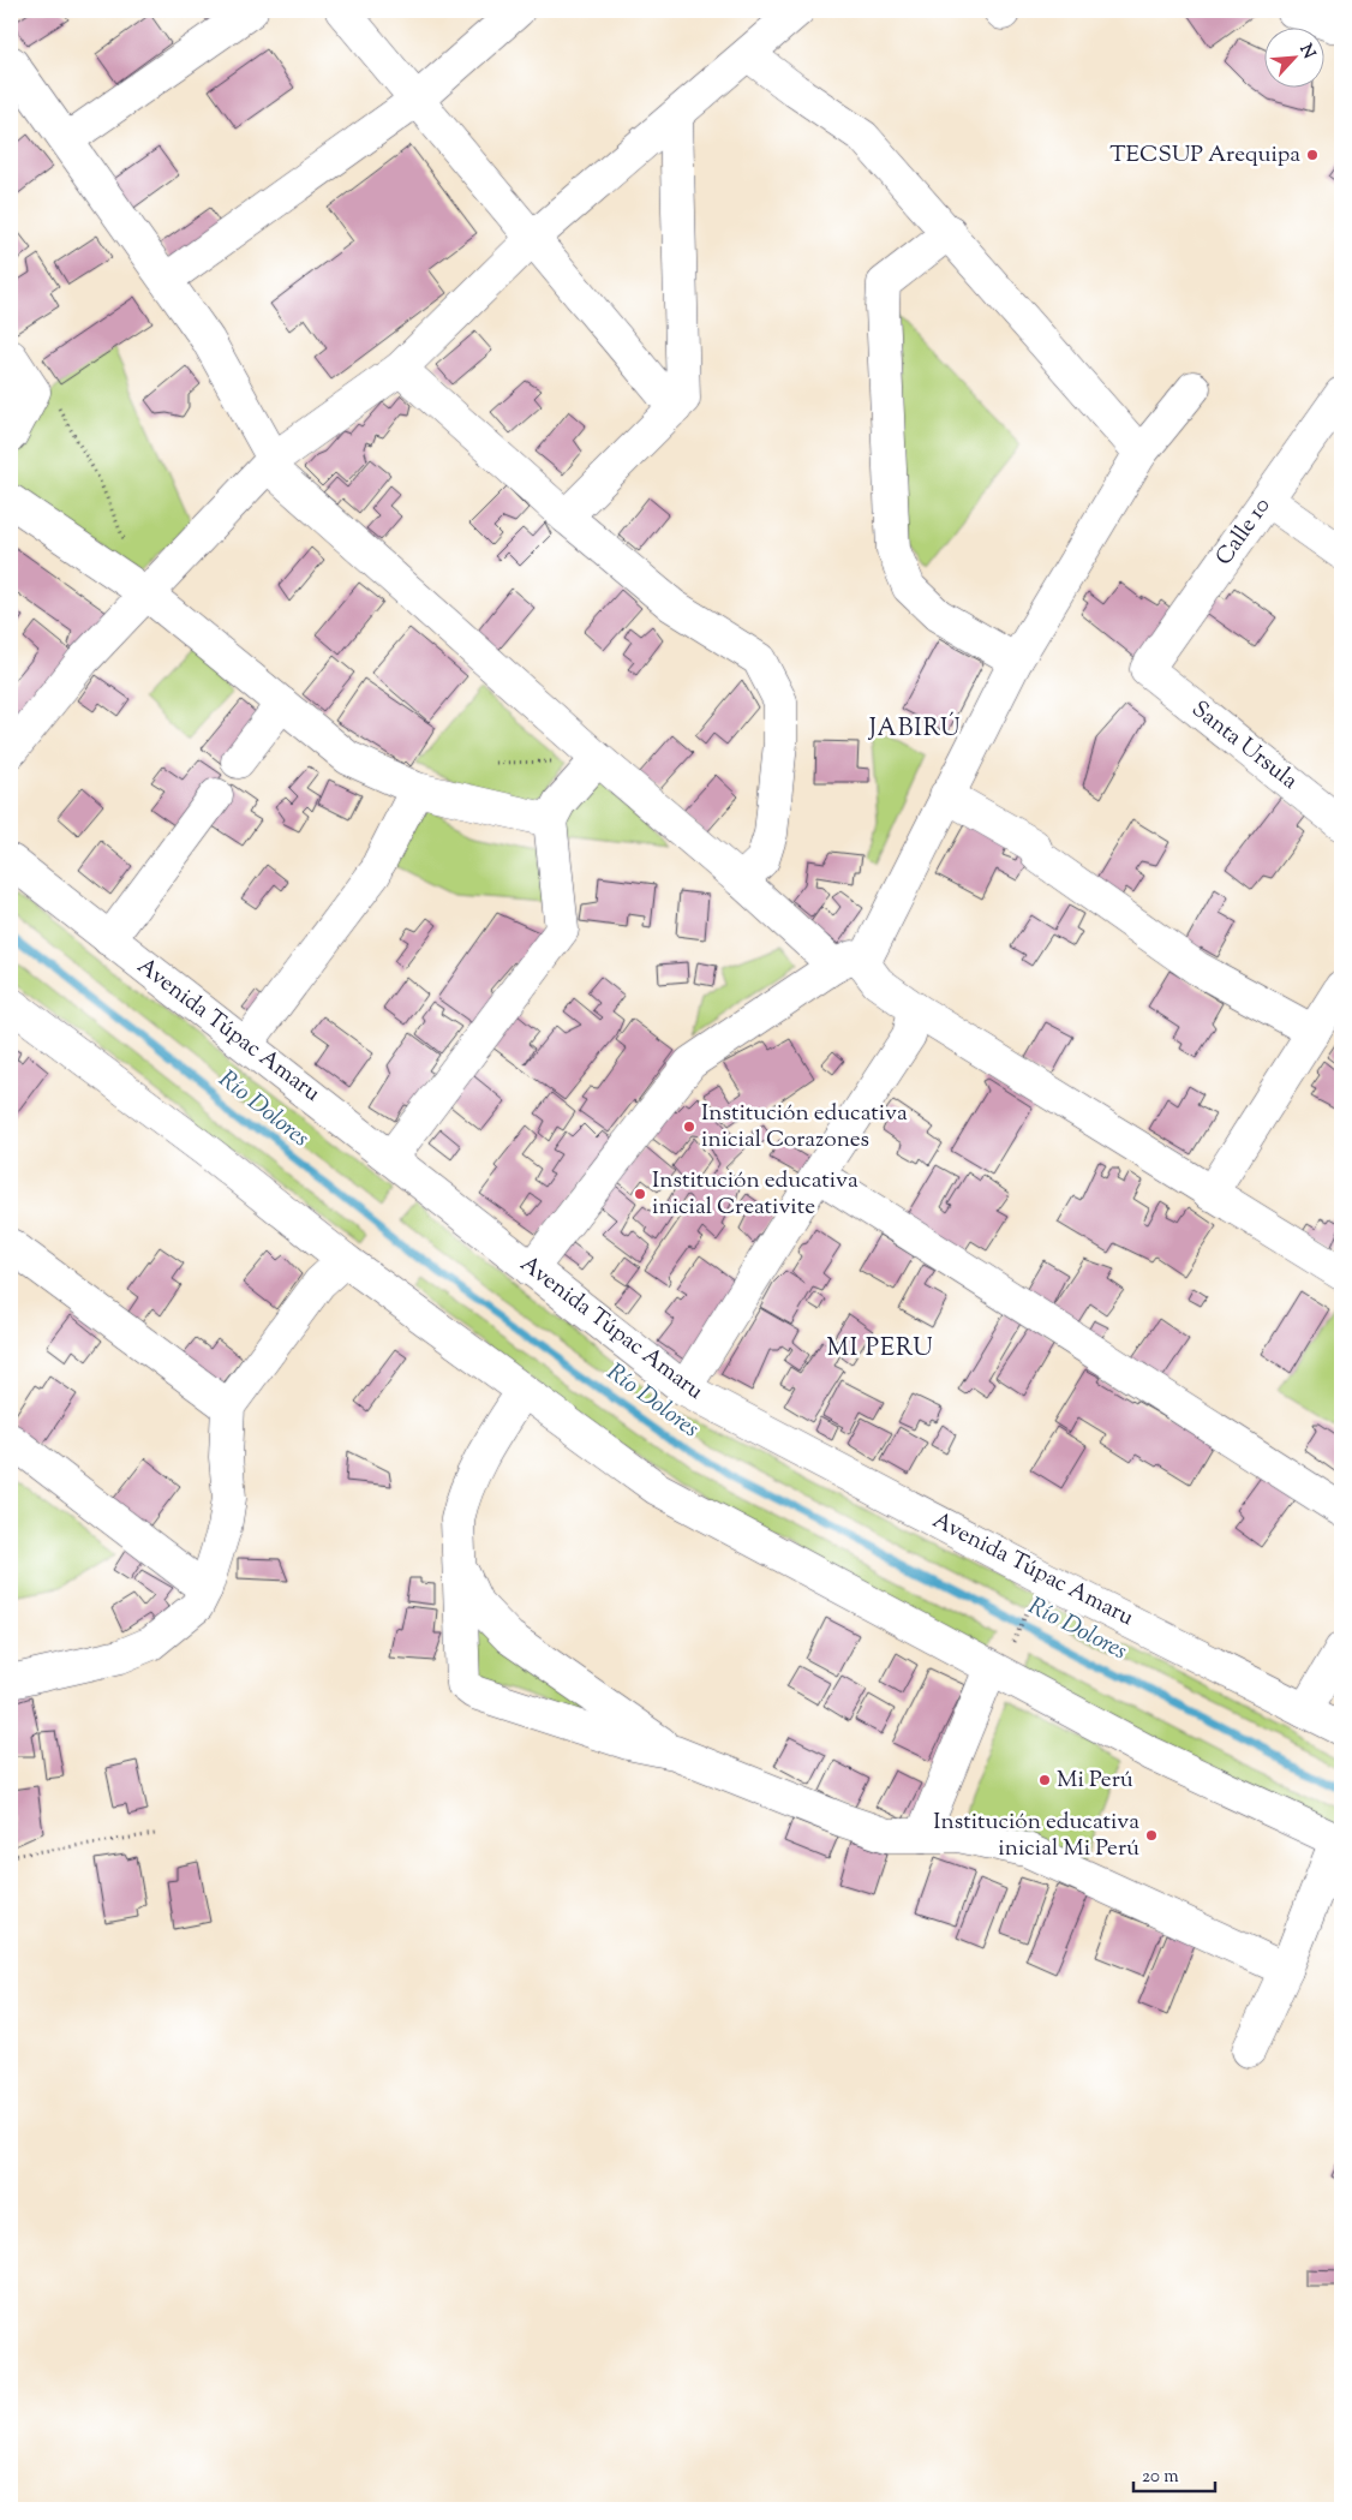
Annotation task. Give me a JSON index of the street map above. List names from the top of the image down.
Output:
{
  "streets": {
    "street": ["Calle 10", "Santa Ursula", "Avenida Túpac Amaru"]
  },
  "crossings": [
    ["Calle 10", "Santa Ursula"]
  ],
  "districts": ["JABIRÚ", "MI PERU"],
  "water": ["Río Dolores"],
  "places": [
    "TECSUP Arequipa",
    "Institución educativa inicial Corazones",
    "Institución educativa inicial Creativite",
    "Mi Perú",
    "Institución educativa inicial Mi Perú"
  ],
  "scale_bar": "20 m",
  "north": "top right"
}
